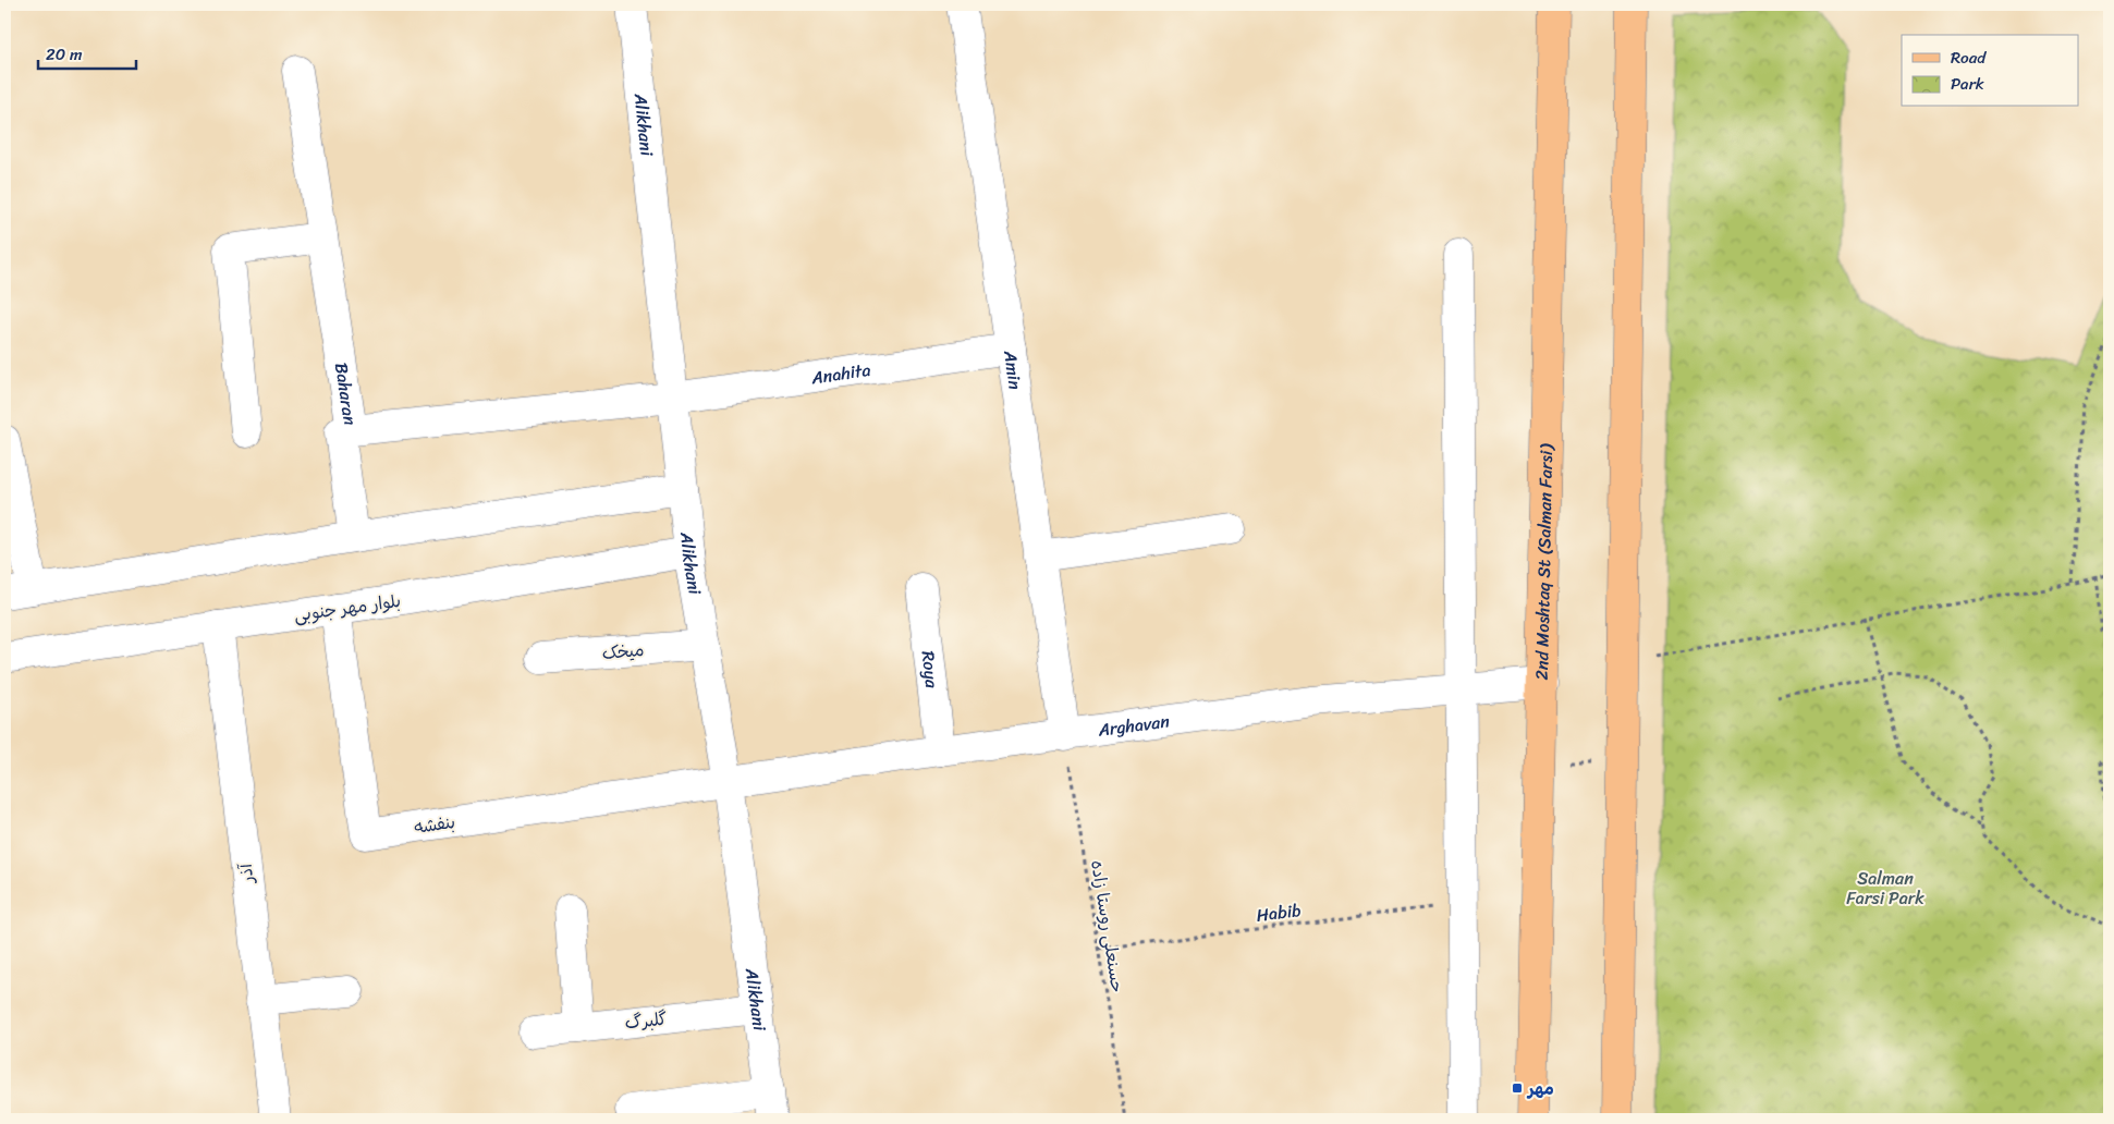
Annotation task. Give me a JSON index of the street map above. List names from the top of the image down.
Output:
{
  "streets": {
    "main road": ["2nd Moshtaq St (Salman Farsi)"],
    "street": [
      "Alikhani",
      "Amin",
      "Anahita",
      "Baharan",
      "بلوار مهر جنوبی",
      "میخک",
      "Roya",
      "Arghavan",
      "بنفشه",
      "آذر",
      "گلبرگ"
    ],
    "path": ["Habib", "حسنعلی روستا زاده"]
  },
  "crossings": [
    ["Alikhani", "Anahita"],
    ["Alikhani", "Baharan"],
    ["Alikhani", "بلوار مهر جنوبی"],
    ["Alikhani", "میخک"],
    ["Alikhani", "Arghavan"],
    ["Alikhani", "بنفشه"],
    ["Alikhani", "گلبرگ"],
    ["Amin", "Anahita"],
    ["Amin", "Arghavan"],
    ["Amin", "حسنعلی روستا زاده"],
    ["Anahita", "Baharan"],
    ["2nd Moshtaq St (Salman Farsi)", "Arghavan"],
    ["بلوار مهر جنوبی", "بنفشه"],
    ["بلوار مهر جنوبی", "آذر"],
    ["Roya", "Arghavan"],
    ["Arghavan", "بنفشه"],
    ["Arghavan", "حسنعلی روستا زاده"],
    ["Habib", "حسنعلی روستا زاده"]
  ],
  "parks": ["Salman Farsi Park"],
  "places": {
    "transit": ["مهر"]
  },
  "legend": ["Road", "Park"],
  "scale_bar": "20 m"
}
